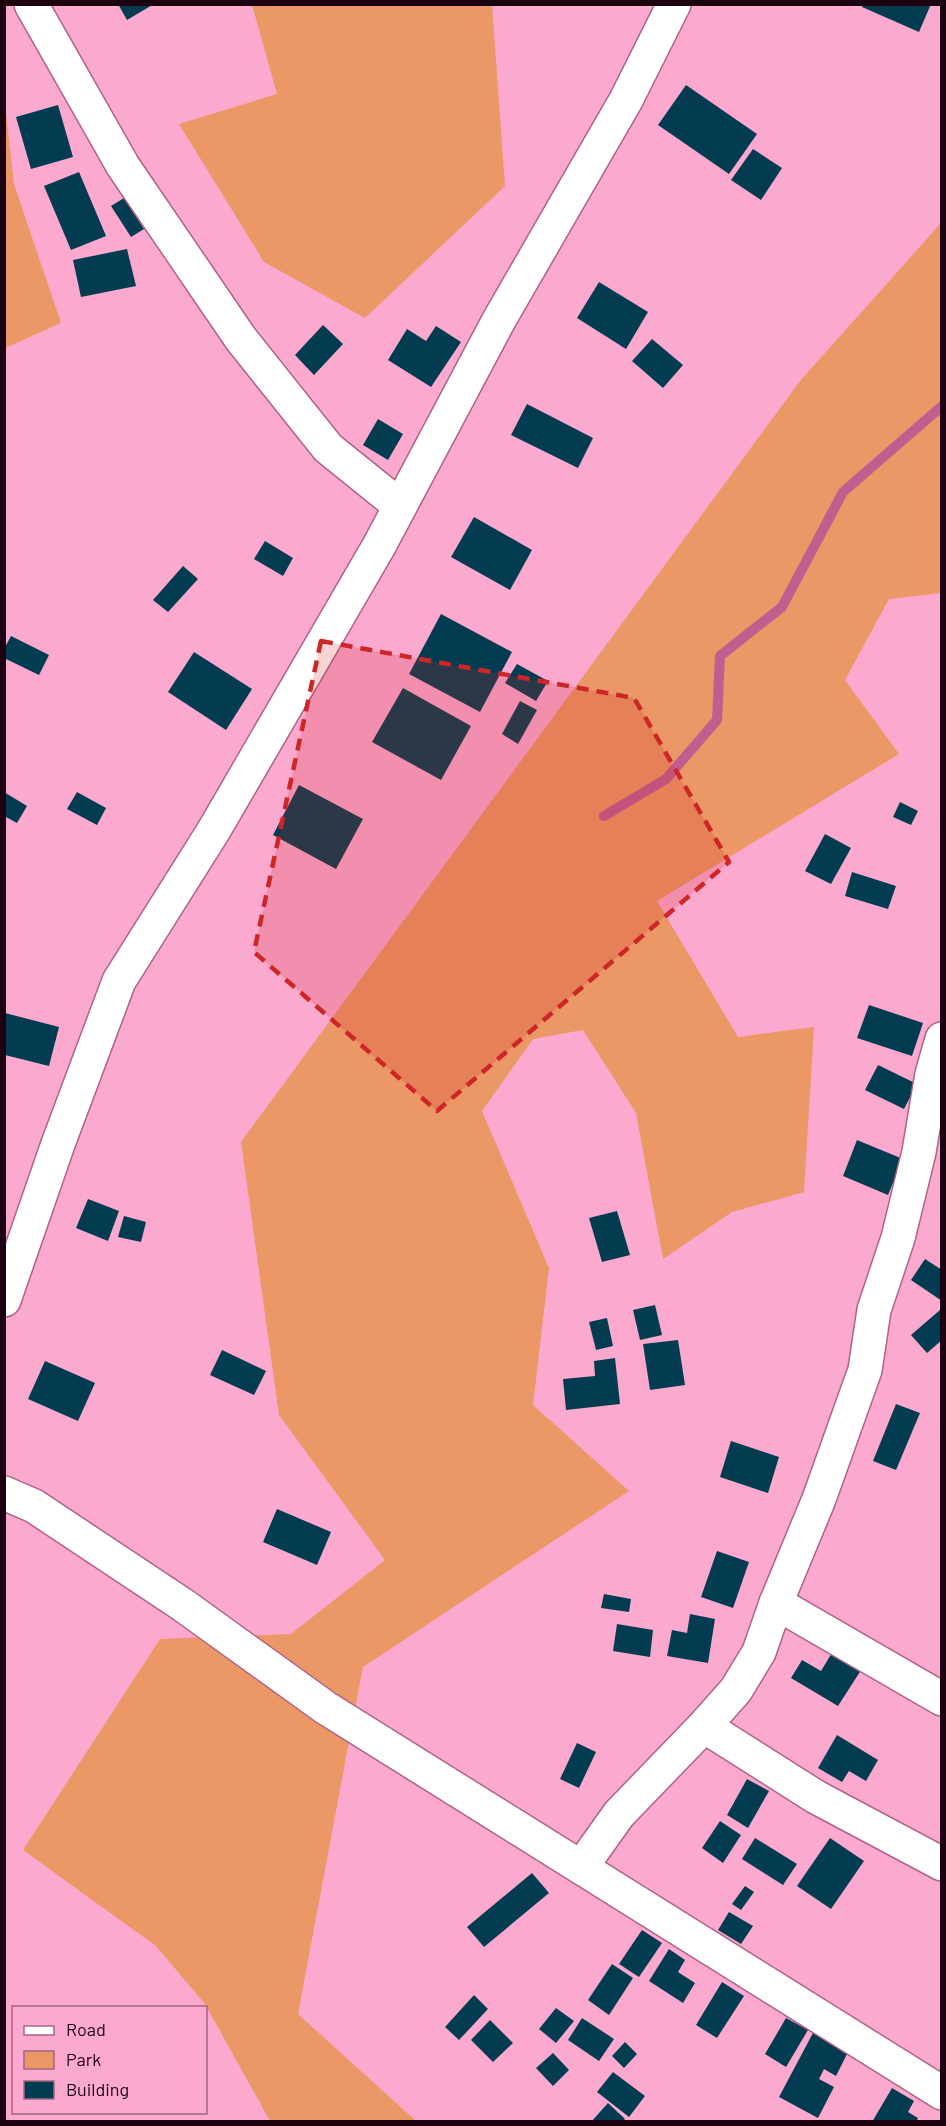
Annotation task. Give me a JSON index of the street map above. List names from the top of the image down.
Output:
{
  "legend": ["Road", "Park", "Building"]
}
